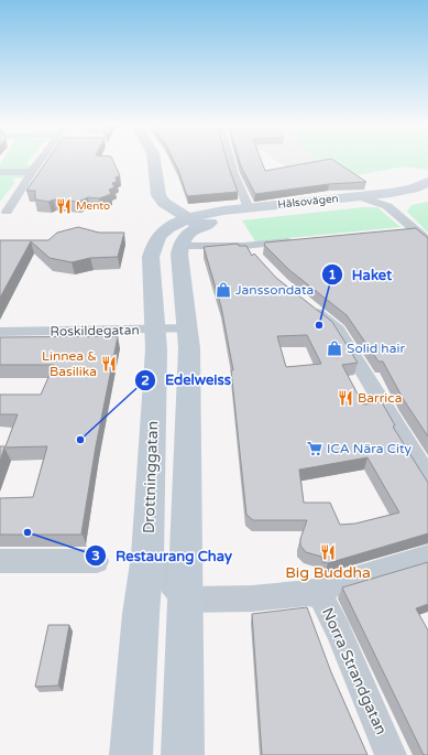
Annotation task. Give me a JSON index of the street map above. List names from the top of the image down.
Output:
{
  "streets": {
    "main road": ["Hälsovägen", "Drottninggatan"],
    "street": ["Roskildegatan", "Norra Strandgatan"]
  },
  "crossings": [
    ["Hälsovägen", "Drottninggatan"],
    ["Roskildegatan", "Drottninggatan"]
  ],
  "places": {
    "restaurant": [
      "Mento",
      "Linnea & Basilika",
      "Barrica",
      "Big Buddha"
    ],
    "shop": ["Janssondata", "Solid hair"],
    "other": ["Haket", "Edelweiss", "Restaurang Chay"],
    "supermarket": ["ICA Nära City"]
  }
}
